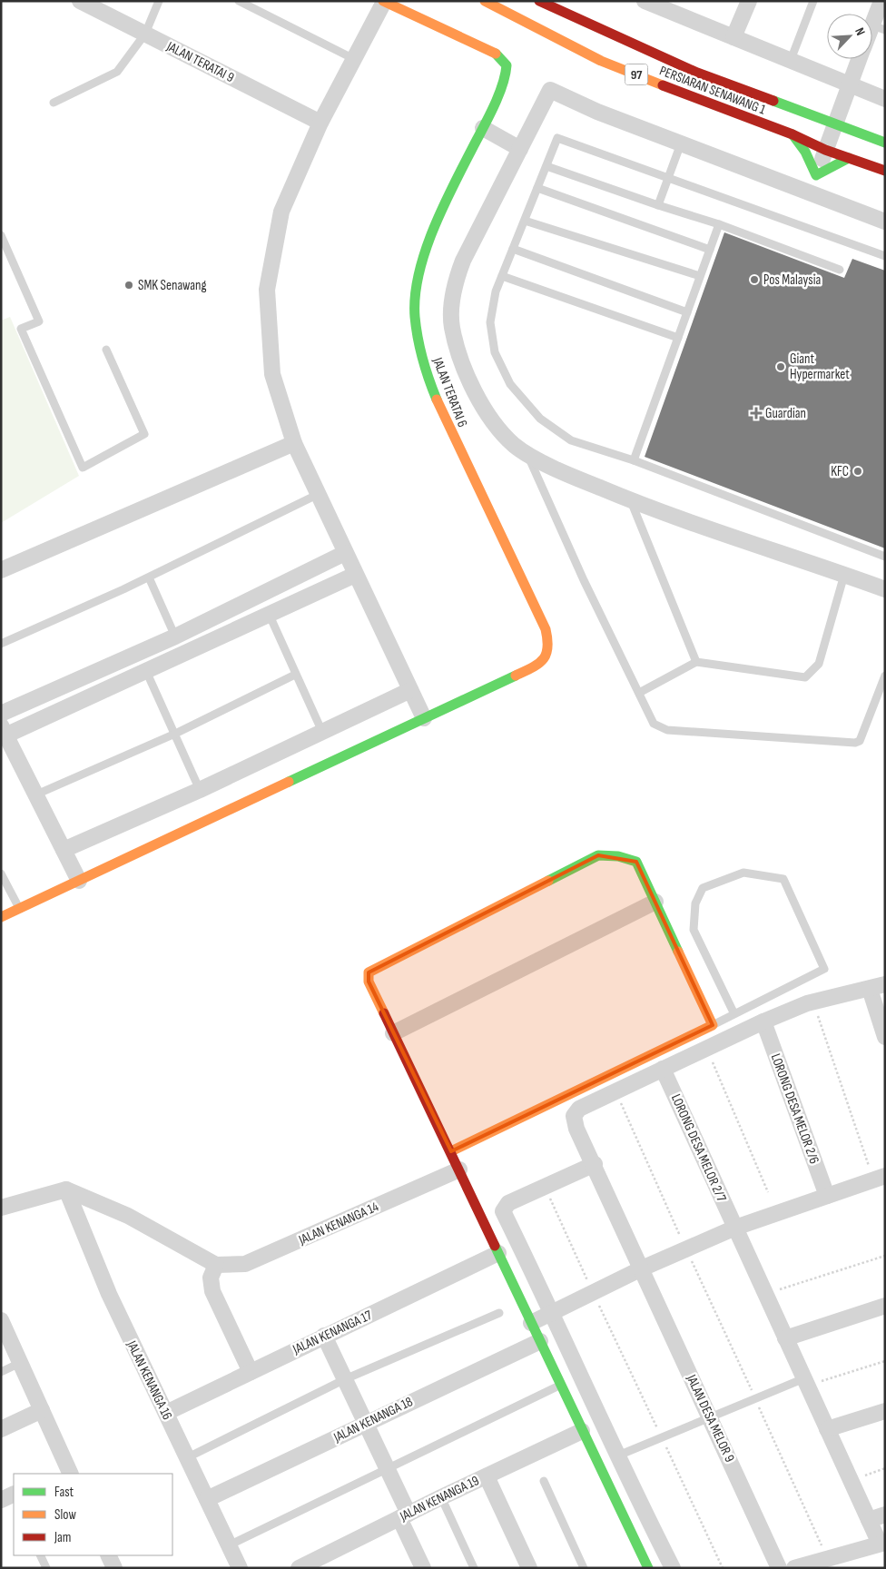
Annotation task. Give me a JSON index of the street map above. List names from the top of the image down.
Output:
{
  "streets": {
    "street": [
      "JALAN TERATAI 9",
      "97",
      "PERSIARAN SENAWANG 1",
      "JALAN TERATAI 6",
      "LORONG DESA MELOR 2/6",
      "LORONG DESA MELOR 2/7",
      "JALAN KENANGA 14",
      "JALAN KENANGA 17",
      "JALAN KENANGA 16",
      "JALAN DESA MELOR 9",
      "JALAN KENANGA 18",
      "JALAN KENANGA 19"
    ]
  },
  "crossings": [
    ["JALAN KENANGA 17", "JALAN KENANGA 16"],
    ["JALAN KENANGA 16", "JALAN KENANGA 18"]
  ],
  "places": {
    "other": [
      "Pos Malaysia",
      "SMK Senawang",
      "Giant Hypermarket",
      "KFC"
    ],
    "health": ["Guardian"]
  },
  "legend": ["Fast", "Slow", "Jam"],
  "north": "top right"
}
